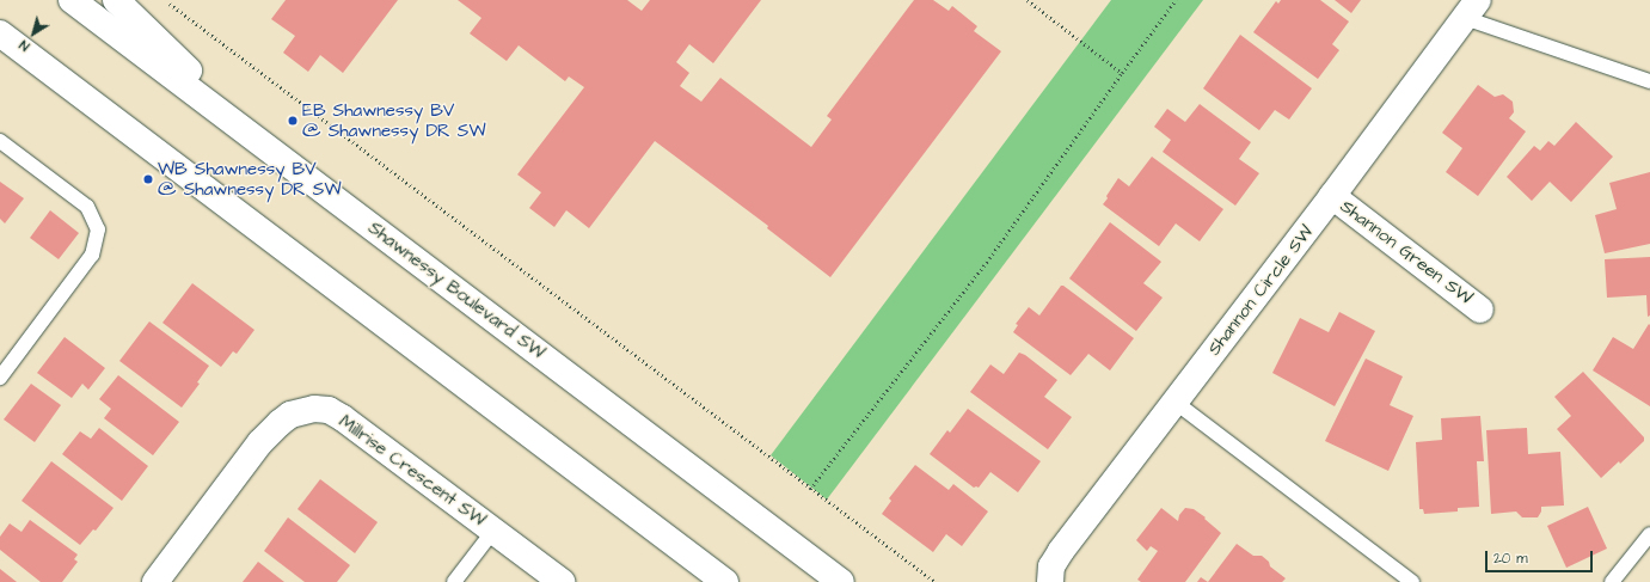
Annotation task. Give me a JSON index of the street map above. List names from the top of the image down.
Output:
{
  "streets": {
    "main road": [
      "Shannon Green SW",
      "Shawnessy Boulevard SW",
      "Shannon Circle SW",
      "Millrise Crescent SW"
    ]
  },
  "crossings": [
    ["Shannon Green SW", "Shannon Circle SW"]
  ],
  "places": ["EB Shawnessy BV @ Shawnessy DR SW", "WB Shawnessy BV @ Shawnessy DR SW"],
  "scale_bar": "20 m",
  "north": "bottom left"
}
